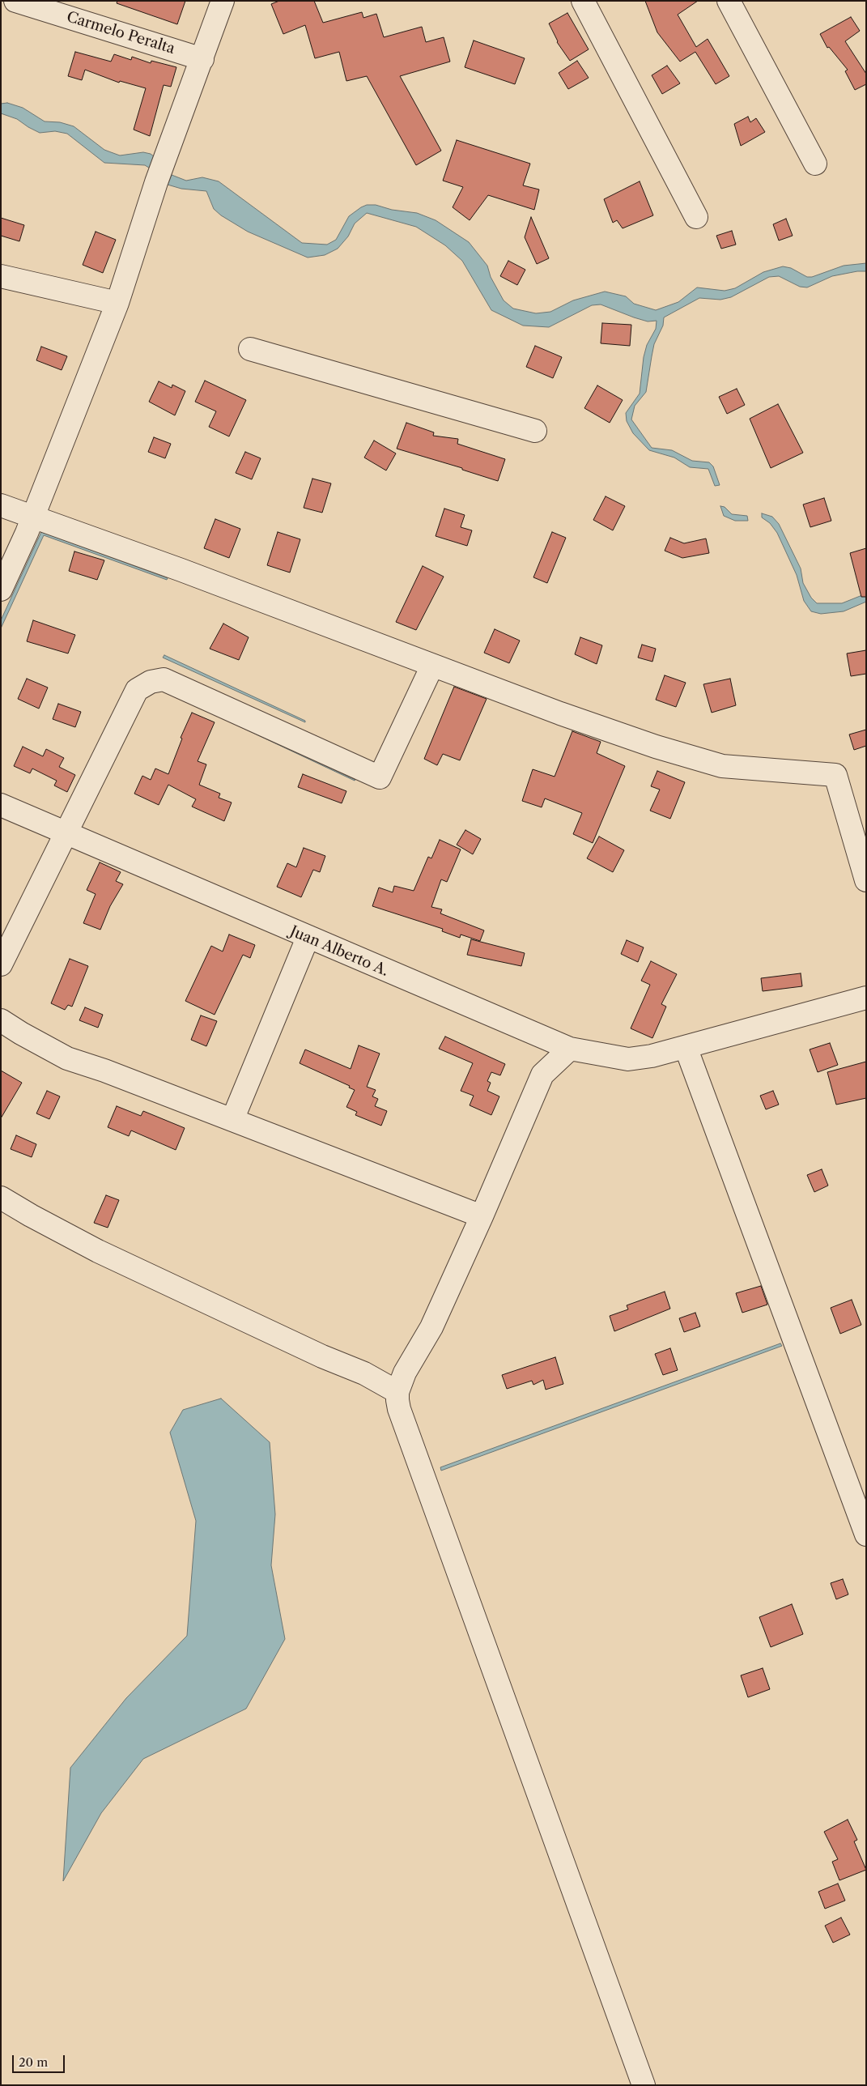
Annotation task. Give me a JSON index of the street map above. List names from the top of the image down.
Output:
{
  "streets": {
    "street": ["Carmelo Peralta", "Juan Alberto A."]
  },
  "scale_bar": "20 m"
}
